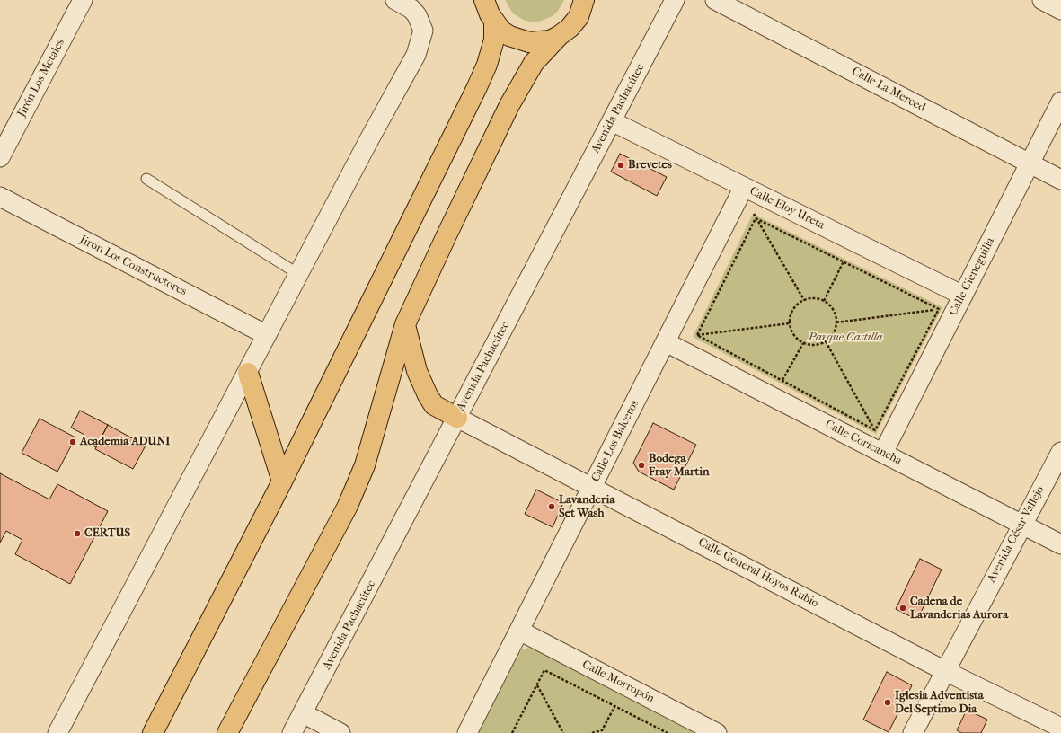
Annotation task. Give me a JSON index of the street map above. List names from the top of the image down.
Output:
{
  "streets": {
    "street": [
      "Jirón Los Metales",
      "Calle La Merced",
      "Avenida Pachacútec",
      "Calle Eloy Ureta",
      "Jirón Los Constructores",
      "Calle Cieneguilla",
      "Calle Los Balceros",
      "Calle Coricancha",
      "Avenida César Vallejo",
      "Calle General Hoyos Rubio",
      "Calle Morropón"
    ]
  },
  "crossings": [
    ["Calle La Merced", "Calle Cieneguilla"],
    ["Avenida Pachacútec", "Calle Eloy Ureta"],
    ["Avenida Pachacútec", "Calle General Hoyos Rubio"],
    ["Calle Eloy Ureta", "Calle Cieneguilla"],
    ["Calle Eloy Ureta", "Calle Los Balceros"],
    ["Calle Cieneguilla", "Calle Coricancha"],
    ["Calle Los Balceros", "Calle Coricancha"],
    ["Calle Los Balceros", "Calle General Hoyos Rubio"],
    ["Calle Los Balceros", "Calle Morropón"],
    ["Calle Coricancha", "Avenida César Vallejo"],
    ["Avenida César Vallejo", "Calle General Hoyos Rubio"]
  ],
  "parks": ["Parque Castilla"],
  "places": [
    "Brevetes",
    "Academia ADUNI",
    "Bodega Fray Martin",
    "Lavanderia Set Wash",
    "CERTUS",
    "Cadena de Lavanderias Aurora",
    "Iglesia Adventista Del Septimo Dia"
  ]
}
